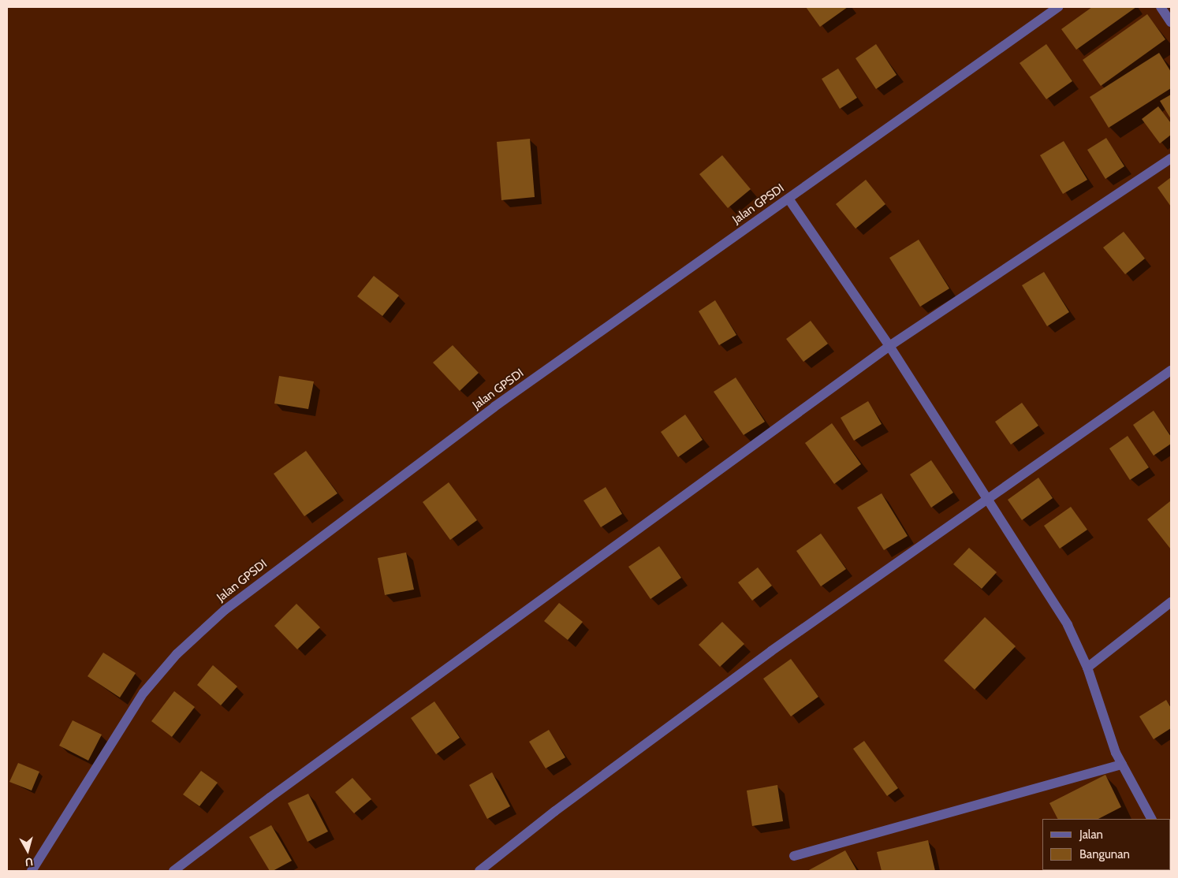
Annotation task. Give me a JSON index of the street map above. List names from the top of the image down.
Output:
{
  "streets": {
    "street": ["Jalan GPSDI"]
  },
  "legend": ["Jalan", "Bangunan"],
  "north": "bottom"
}
